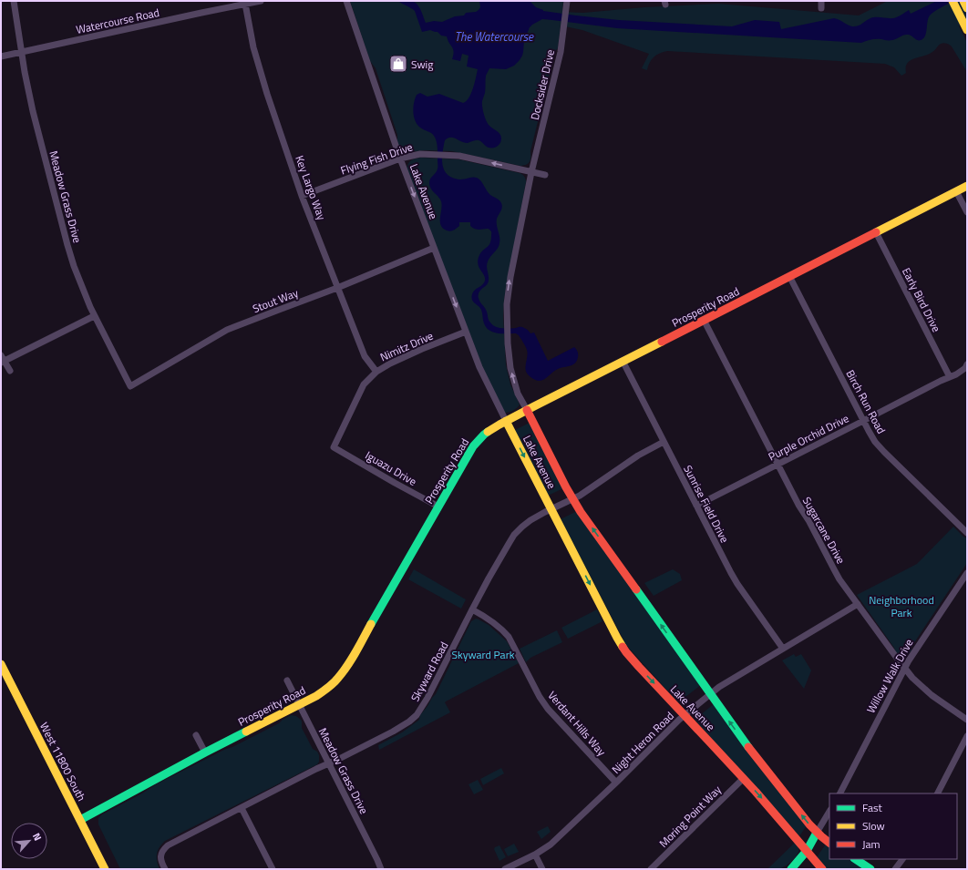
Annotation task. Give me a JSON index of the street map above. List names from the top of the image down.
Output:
{
  "streets": {
    "street": [
      "Watercourse Road",
      "Docksider Drive",
      "Flying Fish Drive",
      "Key Largo Way",
      "Lake Avenue",
      "Meadow Grass Drive",
      "Early Bird Drive",
      "Stout Way",
      "Prosperity Road",
      "Nimitz Drive",
      "Birch Run Road",
      "Purple Orchid Drive",
      "Iguazu Drive",
      "Sunrise Field Drive",
      "Sugarcane Drive",
      "Skyward Road",
      "Willow Walk Drive",
      "Verdant Hills Way",
      "Night Heron Road",
      "West 11800 South",
      "Moring Point Way"
    ]
  },
  "crossings": [
    ["Watercourse Road", "Key Largo Way"],
    ["Watercourse Road", "Meadow Grass Drive"],
    ["Docksider Drive", "Flying Fish Drive"],
    ["Docksider Drive", "Lake Avenue"],
    ["Flying Fish Drive", "Key Largo Way"],
    ["Flying Fish Drive", "Lake Avenue"],
    ["Key Largo Way", "Stout Way"],
    ["Key Largo Way", "Nimitz Drive"],
    ["Lake Avenue", "Stout Way"],
    ["Lake Avenue", "Prosperity Road"],
    ["Lake Avenue", "Nimitz Drive"],
    ["Lake Avenue", "Skyward Road"],
    ["Lake Avenue", "Night Heron Road"],
    ["Lake Avenue", "Moring Point Way"],
    ["Meadow Grass Drive", "Stout Way"],
    ["Meadow Grass Drive", "Prosperity Road"],
    ["Meadow Grass Drive", "Skyward Road"],
    ["Early Bird Drive", "Prosperity Road"],
    ["Early Bird Drive", "Purple Orchid Drive"],
    ["Prosperity Road", "Birch Run Road"],
    ["Prosperity Road", "Iguazu Drive"],
    ["Prosperity Road", "Sunrise Field Drive"],
    ["Prosperity Road", "Sugarcane Drive"],
    ["Prosperity Road", "West 11800 South"],
    ["Nimitz Drive", "Iguazu Drive"],
    ["Birch Run Road", "Purple Orchid Drive"],
    ["Purple Orchid Drive", "Sunrise Field Drive"],
    ["Purple Orchid Drive", "Sugarcane Drive"],
    ["Sunrise Field Drive", "Skyward Road"],
    ["Sunrise Field Drive", "Night Heron Road"],
    ["Sugarcane Drive", "Willow Walk Drive"],
    ["Sugarcane Drive", "Night Heron Road"],
    ["Skyward Road", "Verdant Hills Way"],
    ["Verdant Hills Way", "Night Heron Road"]
  ],
  "one_way": ["Flying Fish Drive"],
  "water": ["The Watercourse"],
  "parks": ["Neighborhood Park", "Skyward Park"],
  "places": {
    "shop": ["Swig"]
  },
  "legend": ["Fast", "Slow", "Jam"],
  "north": "top right"
}
